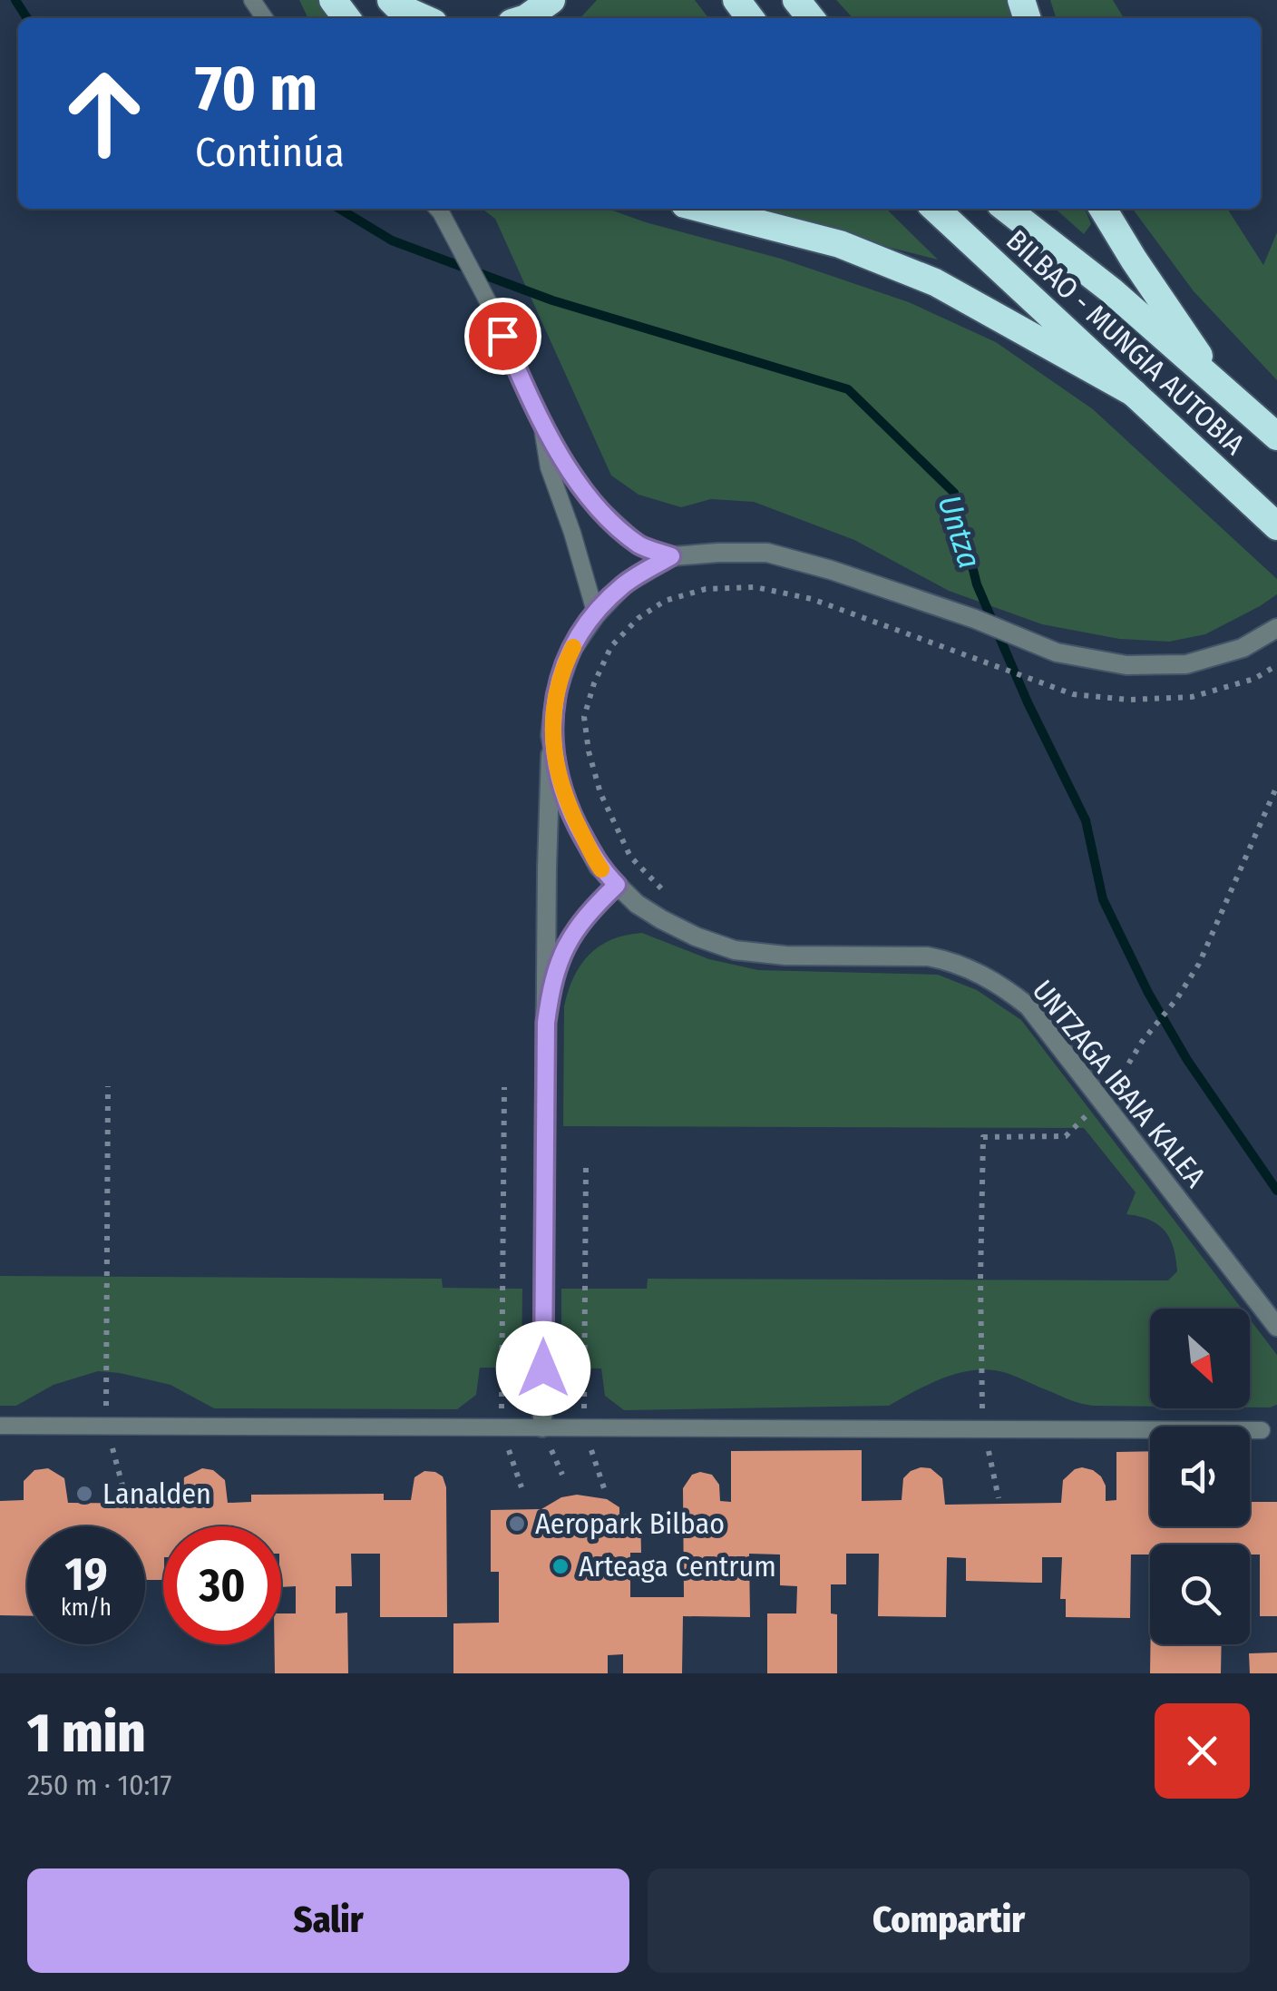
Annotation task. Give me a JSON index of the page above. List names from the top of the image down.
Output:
{
  "streets": {
    "highway": ["BILBAO - MUNGIA AUTOBIA"],
    "street": ["UNTZAGA IBAIA KALEA"]
  },
  "water": ["Untza"],
  "places": ["Lanalden", "Aeropark Bilbao", "Arteaga Centrum"],
  "north": "bottom right",
  "page": {
    "turn": ["70 m", "Continúa"],
    "speed": "19 km/h",
    "limit": "30",
    "heading": ["1 min", "250 m · 10:17"],
    "buttons": ["Salir", "Compartir"]
  }
}
